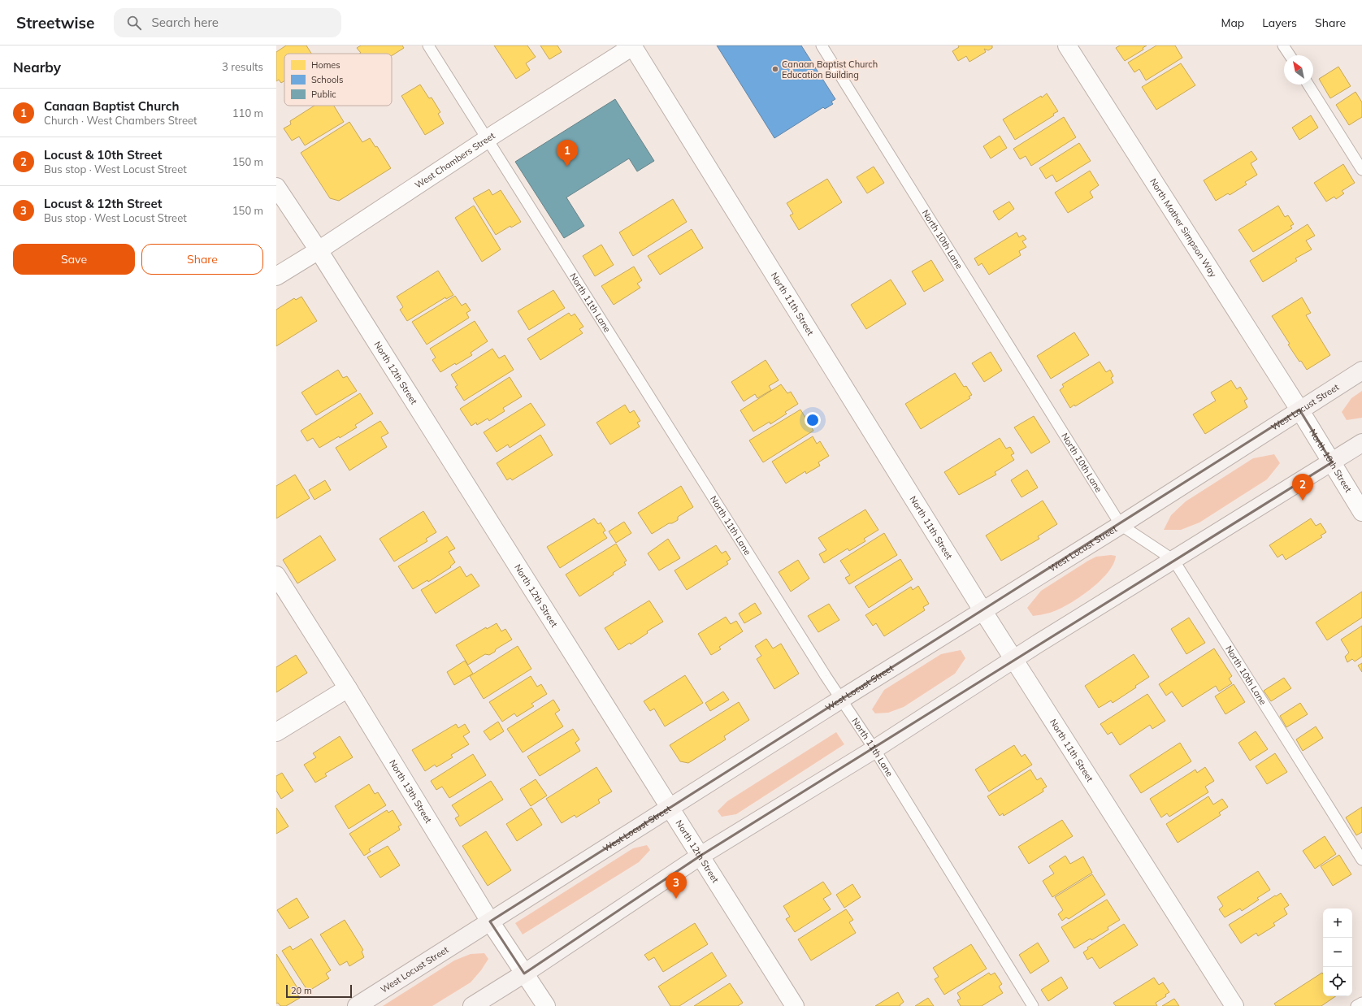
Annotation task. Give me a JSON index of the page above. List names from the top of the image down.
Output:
{
  "streets": {
    "main road": ["West Locust Street"],
    "street": [
      "West Chambers Street",
      "North Mother Simpson Way",
      "North 11th Street",
      "North 12th Street",
      "North 10th Street",
      "North 13th Street"
    ],
    "lane": ["North 10th Lane", "North 11th Lane"]
  },
  "crossings": [
    ["West Chambers Street", "North 11th Lane"],
    ["West Chambers Street", "North 11th Street"],
    ["West Chambers Street", "North 12th Street"],
    ["North Mother Simpson Way", "West Locust Street"],
    ["North Mother Simpson Way", "North 10th Street"],
    ["North 10th Lane", "West Locust Street"],
    ["North 11th Lane", "West Locust Street"],
    ["North 11th Street", "West Locust Street"],
    ["North 12th Street", "West Locust Street"],
    ["West Locust Street", "North 10th Street"],
    ["West Locust Street", "North 13th Street"]
  ],
  "places": ["Canaan Baptist Church Education Building"],
  "legend": ["Homes", "Schools", "Public"],
  "scale_bar": "20 m",
  "north": "top left",
  "page": {
    "header": "Streetwise",
    "search": "Search here",
    "nav": ["Map", "Layers", "Share"],
    "heading": ["Nearby", "3 results"],
    "list": [
      {
        "mark": "1",
        "name": "Canaan Baptist Church",
        "note": "Church · West Chambers Street",
        "value": "110 m"
      },
      {
        "mark": "2",
        "name": "Locust & 10th Street",
        "note": "Bus stop · West Locust Street",
        "value": "150 m"
      },
      {
        "mark": "3",
        "name": "Locust & 12th Street",
        "note": "Bus stop · West Locust Street",
        "value": "150 m"
      }
    ],
    "pins": ["1", "2", "3"],
    "buttons": ["Save", "Share"],
    "map_buttons": ["+", "−"],
    "scale": "20 m"
  }
}
